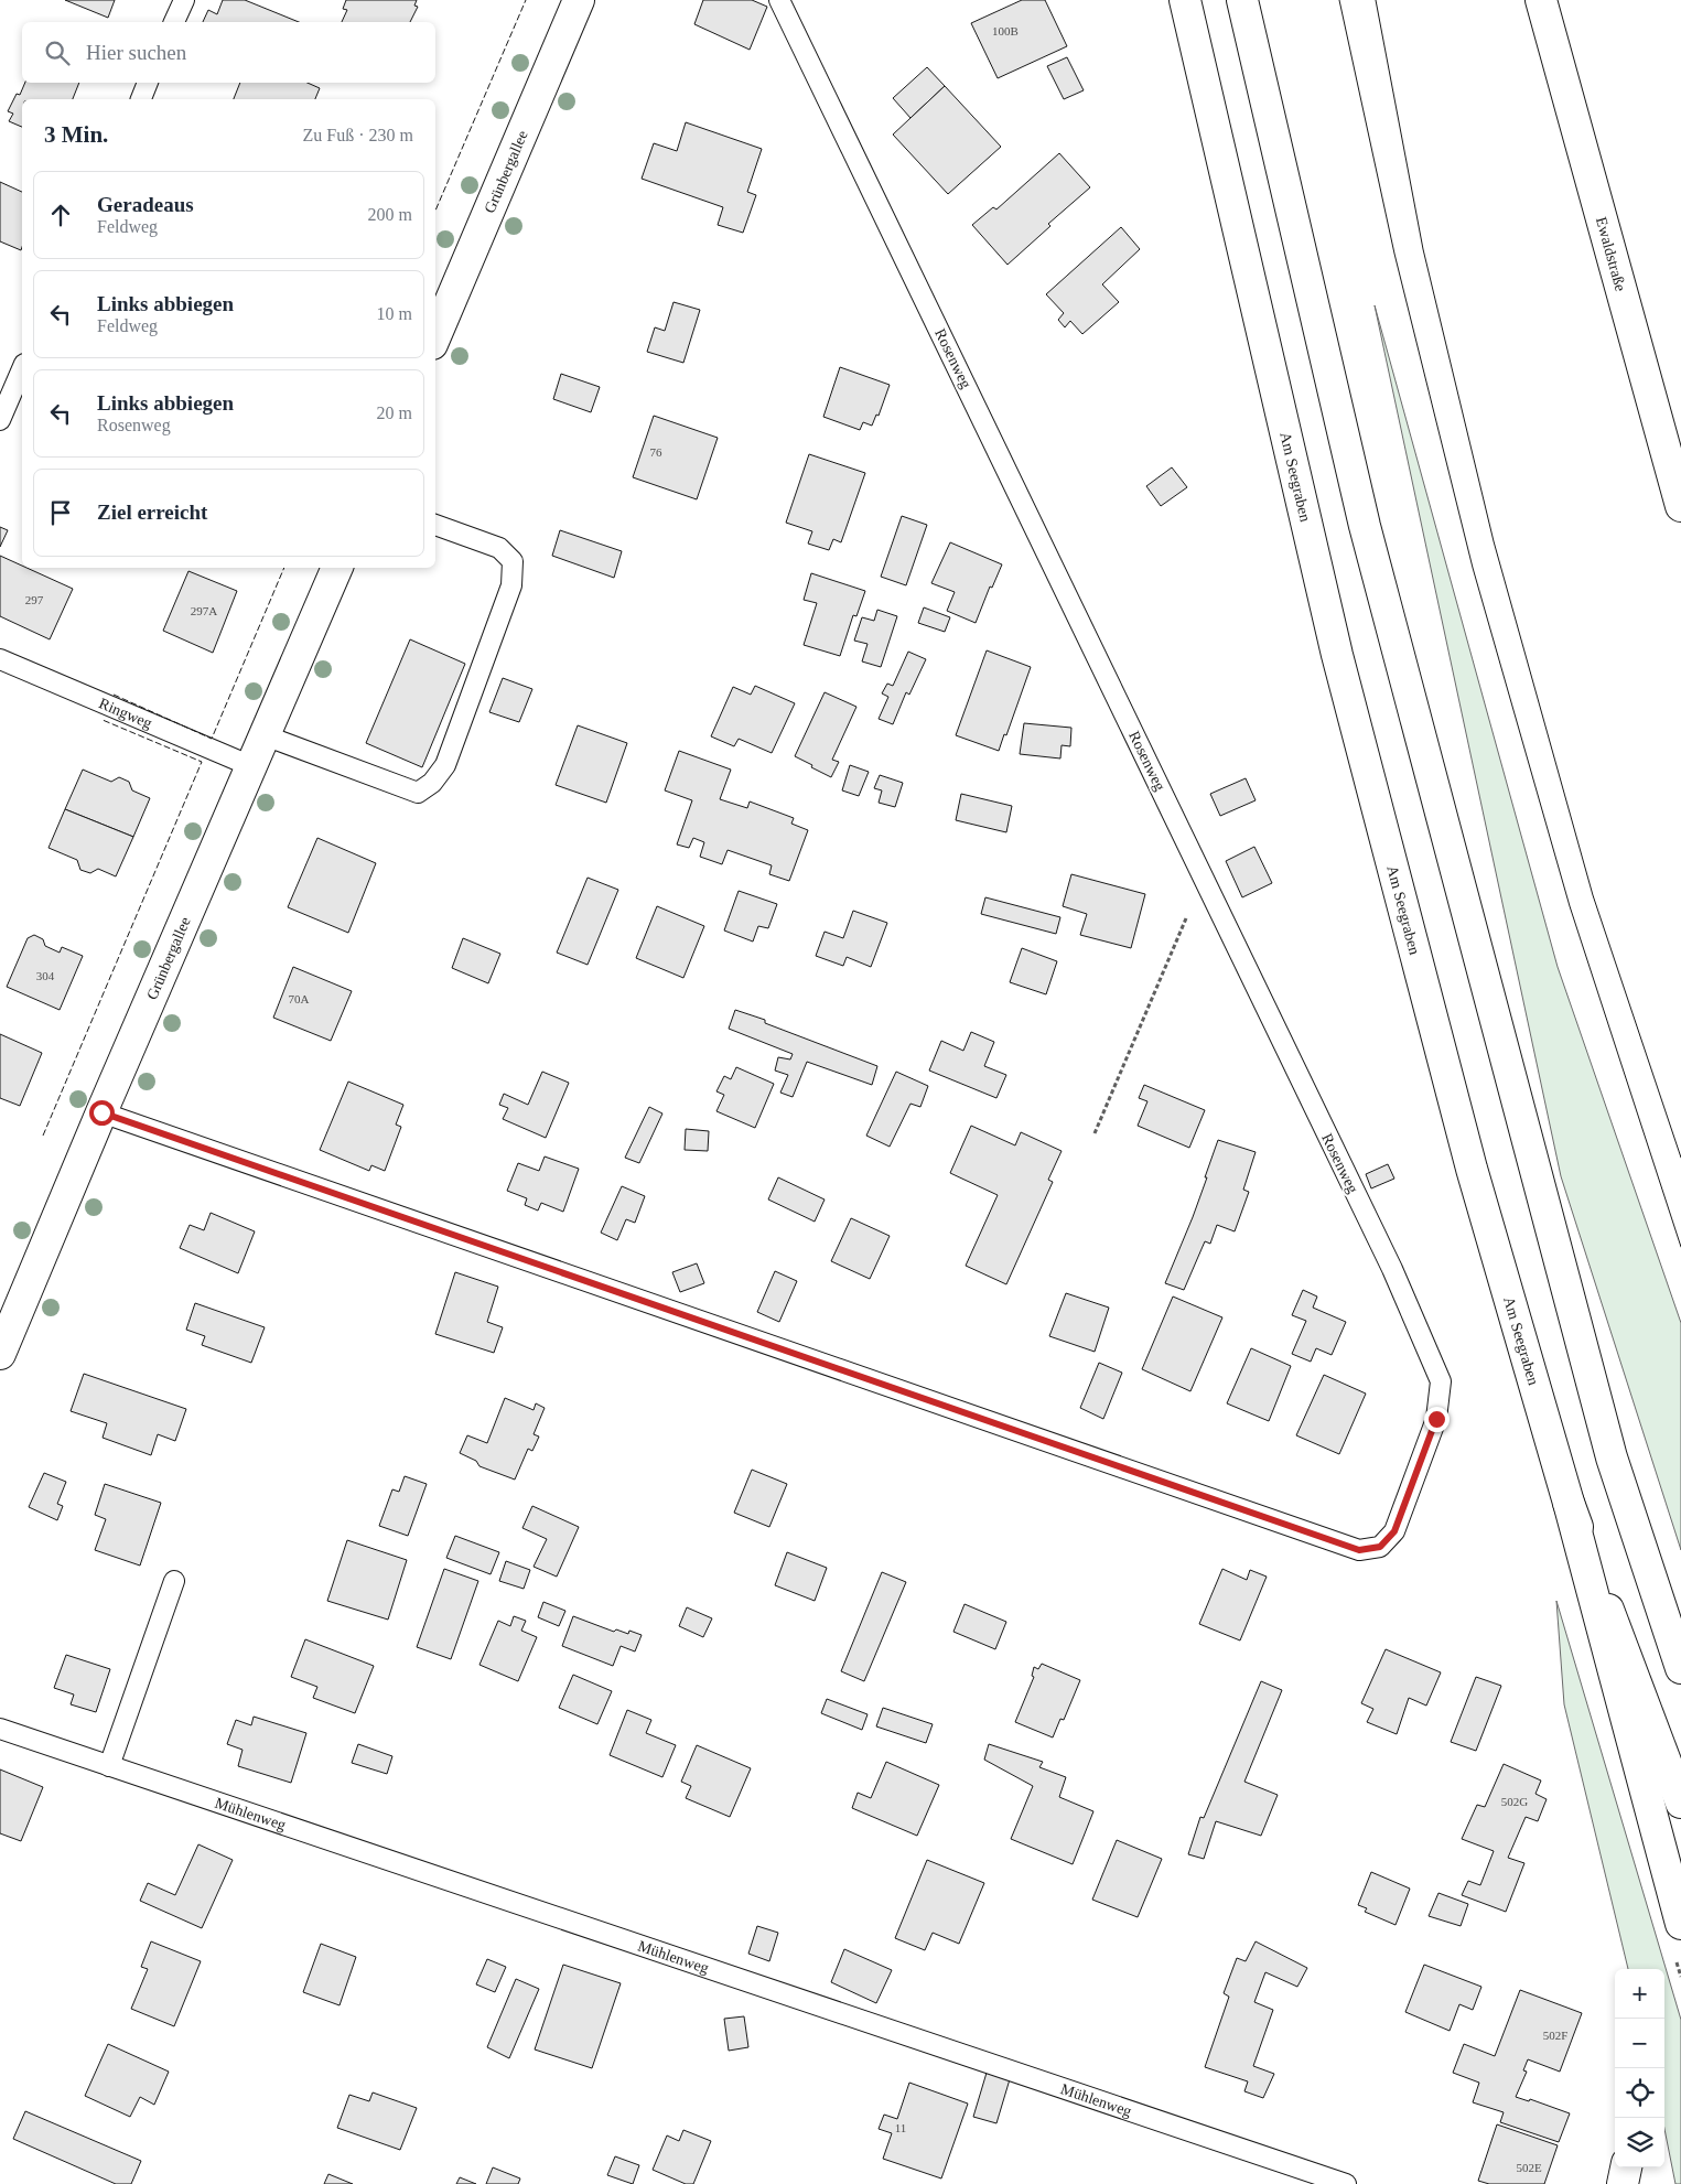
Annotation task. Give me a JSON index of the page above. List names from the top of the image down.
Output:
{
  "streets": {
    "main road": ["Grünbergallee", "Ewaldstraße", "Am Seegraben"],
    "lane": ["Rosenweg", "Ringweg", "Mühlenweg"]
  },
  "crossings": [
    ["Grünbergallee", "Rosenweg"],
    ["Grünbergallee", "Ringweg"]
  ],
  "house_numbers": [
    "100B",
    "76",
    "297",
    "297A",
    "304",
    "70A",
    "502G",
    "502F",
    "11",
    "502E"
  ],
  "page": {
    "search": "Hier suchen",
    "heading": ["3 Min.", "Zu Fuß · 230 m"],
    "list": [
      ["Geradeaus", "Feldweg", "200 m"],
      ["Links abbiegen", "Feldweg", "10 m"],
      ["Links abbiegen", "Rosenweg", "20 m"],
      "Ziel erreicht"
    ],
    "map_buttons": ["+", "−"]
  }
}
